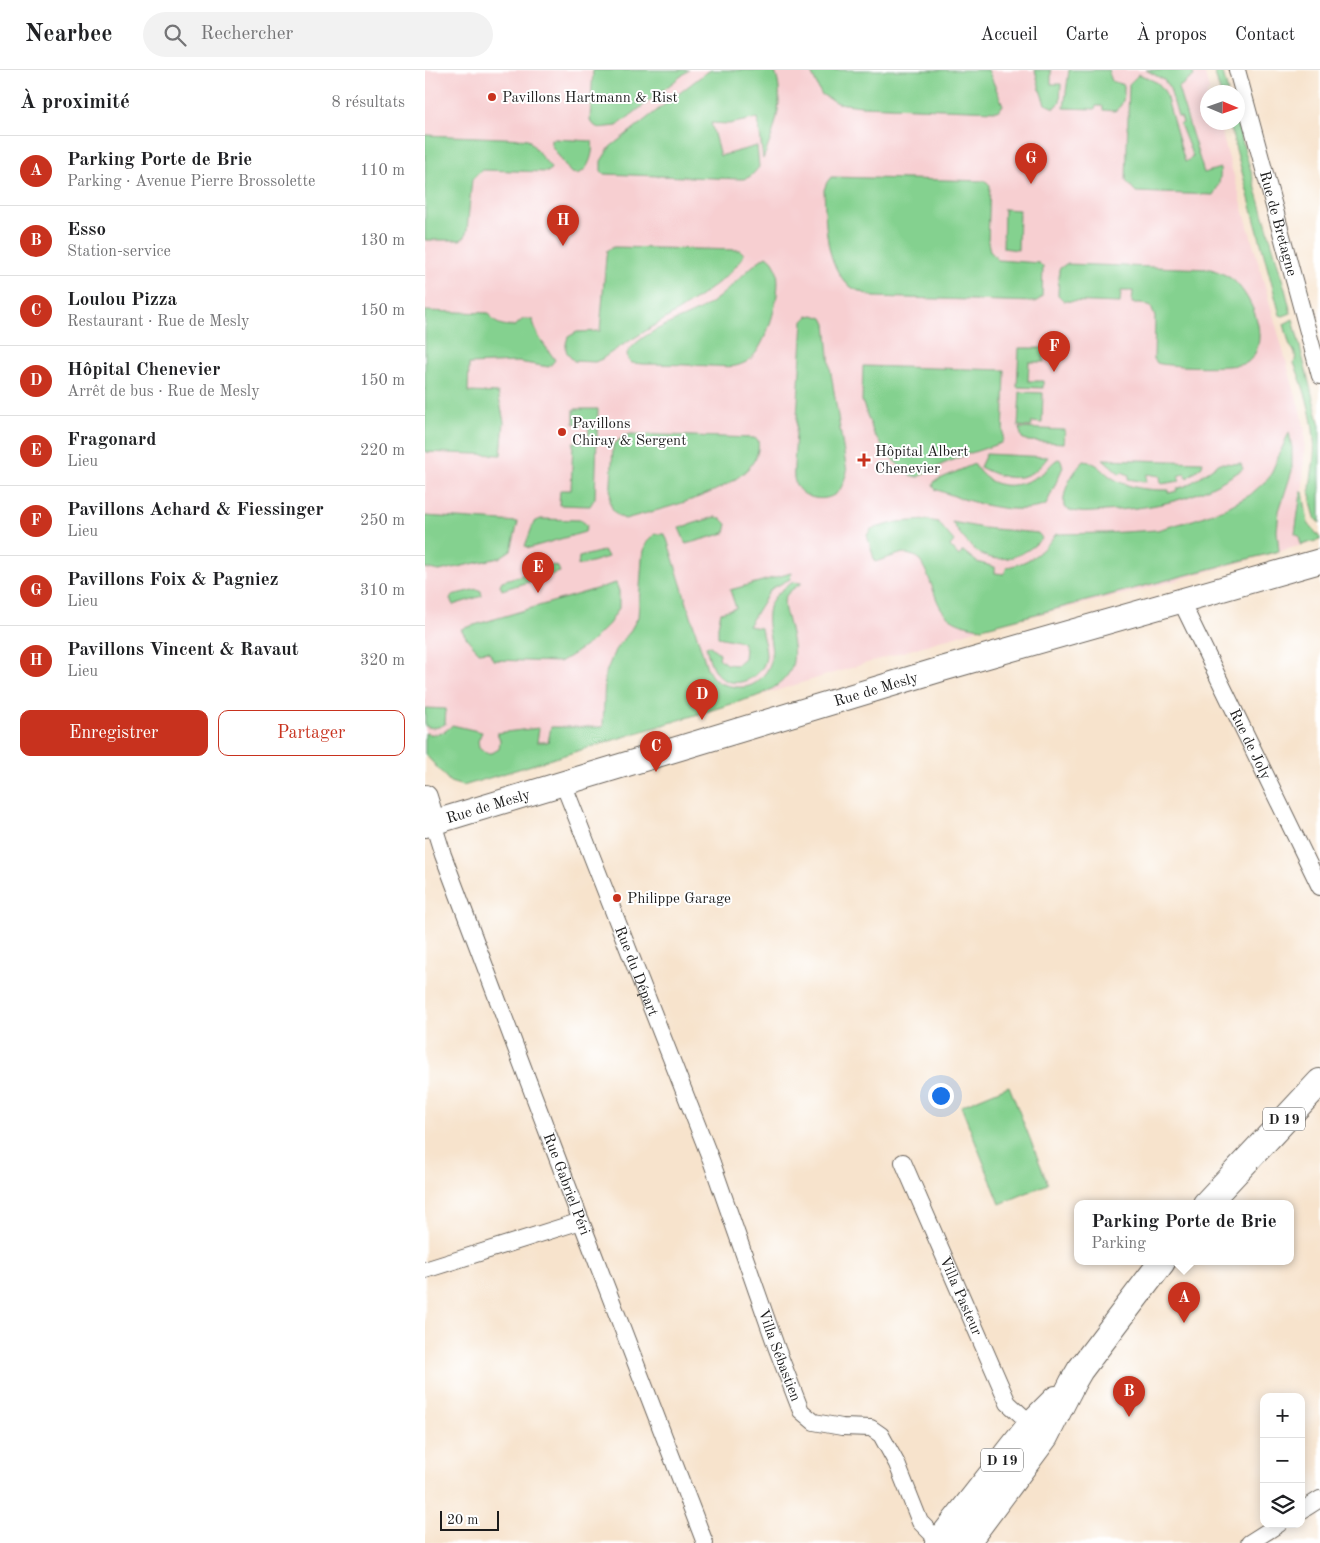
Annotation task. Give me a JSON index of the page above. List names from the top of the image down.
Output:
{
  "streets": {
    "main road": ["D 19"],
    "street": [
      "Rue de Bretagne",
      "Rue de Mesly",
      "Rue de Joly",
      "Rue du Départ",
      "Rue Gabriel Péri",
      "Villa Pasteur",
      "Villa Sébastien"
    ]
  },
  "crossings": [
    ["Rue de Mesly", "Rue de Joly"],
    ["Rue de Mesly", "Rue du Départ"],
    ["Rue de Mesly", "Rue Gabriel Péri"],
    ["Rue du Départ", "Villa Sébastien"],
    ["D 19", "Villa Pasteur"],
    ["D 19", "Villa Sébastien"]
  ],
  "places": {
    "other": ["Pavillons Hartmann & Rist", "Pavillons Chiray & Sergent", "Philippe Garage"],
    "health": ["Hôpital Albert Chenevier"]
  },
  "scale_bar": "20 m",
  "north": "right",
  "page": {
    "header": "Nearbee",
    "search": "Rechercher",
    "nav": [
      "Accueil",
      "Carte",
      "À propos",
      "Contact"
    ],
    "heading": ["À proximité", "8 résultats"],
    "list": [
      {
        "mark": "A",
        "name": "Parking Porte de Brie",
        "note": "Parking · Avenue Pierre Brossolette",
        "value": "110 m"
      },
      {
        "mark": "B",
        "name": "Esso",
        "note": "Station-service",
        "value": "130 m"
      },
      {
        "mark": "C",
        "name": "Loulou Pizza",
        "note": "Restaurant · Rue de Mesly",
        "value": "150 m"
      },
      {
        "mark": "D",
        "name": "Hôpital Chenevier",
        "note": "Arrêt de bus · Rue de Mesly",
        "value": "150 m"
      },
      {
        "mark": "E",
        "name": "Fragonard",
        "note": "Lieu",
        "value": "220 m"
      },
      {
        "mark": "F",
        "name": "Pavillons Achard & Fiessinger",
        "note": "Lieu",
        "value": "250 m"
      },
      {
        "mark": "G",
        "name": "Pavillons Foix & Pagniez",
        "note": "Lieu",
        "value": "310 m"
      },
      {
        "mark": "H",
        "name": "Pavillons Vincent & Ravaut",
        "note": "Lieu",
        "value": "320 m"
      }
    ],
    "pins": [
      "G",
      "H",
      "F",
      "E",
      "D",
      "C",
      "A",
      "B"
    ],
    "buttons": ["Enregistrer", "Partager"],
    "popup": ["Parking Porte de Brie", "Parking"],
    "map_buttons": ["+", "−"],
    "scale": "20 m"
  }
}
